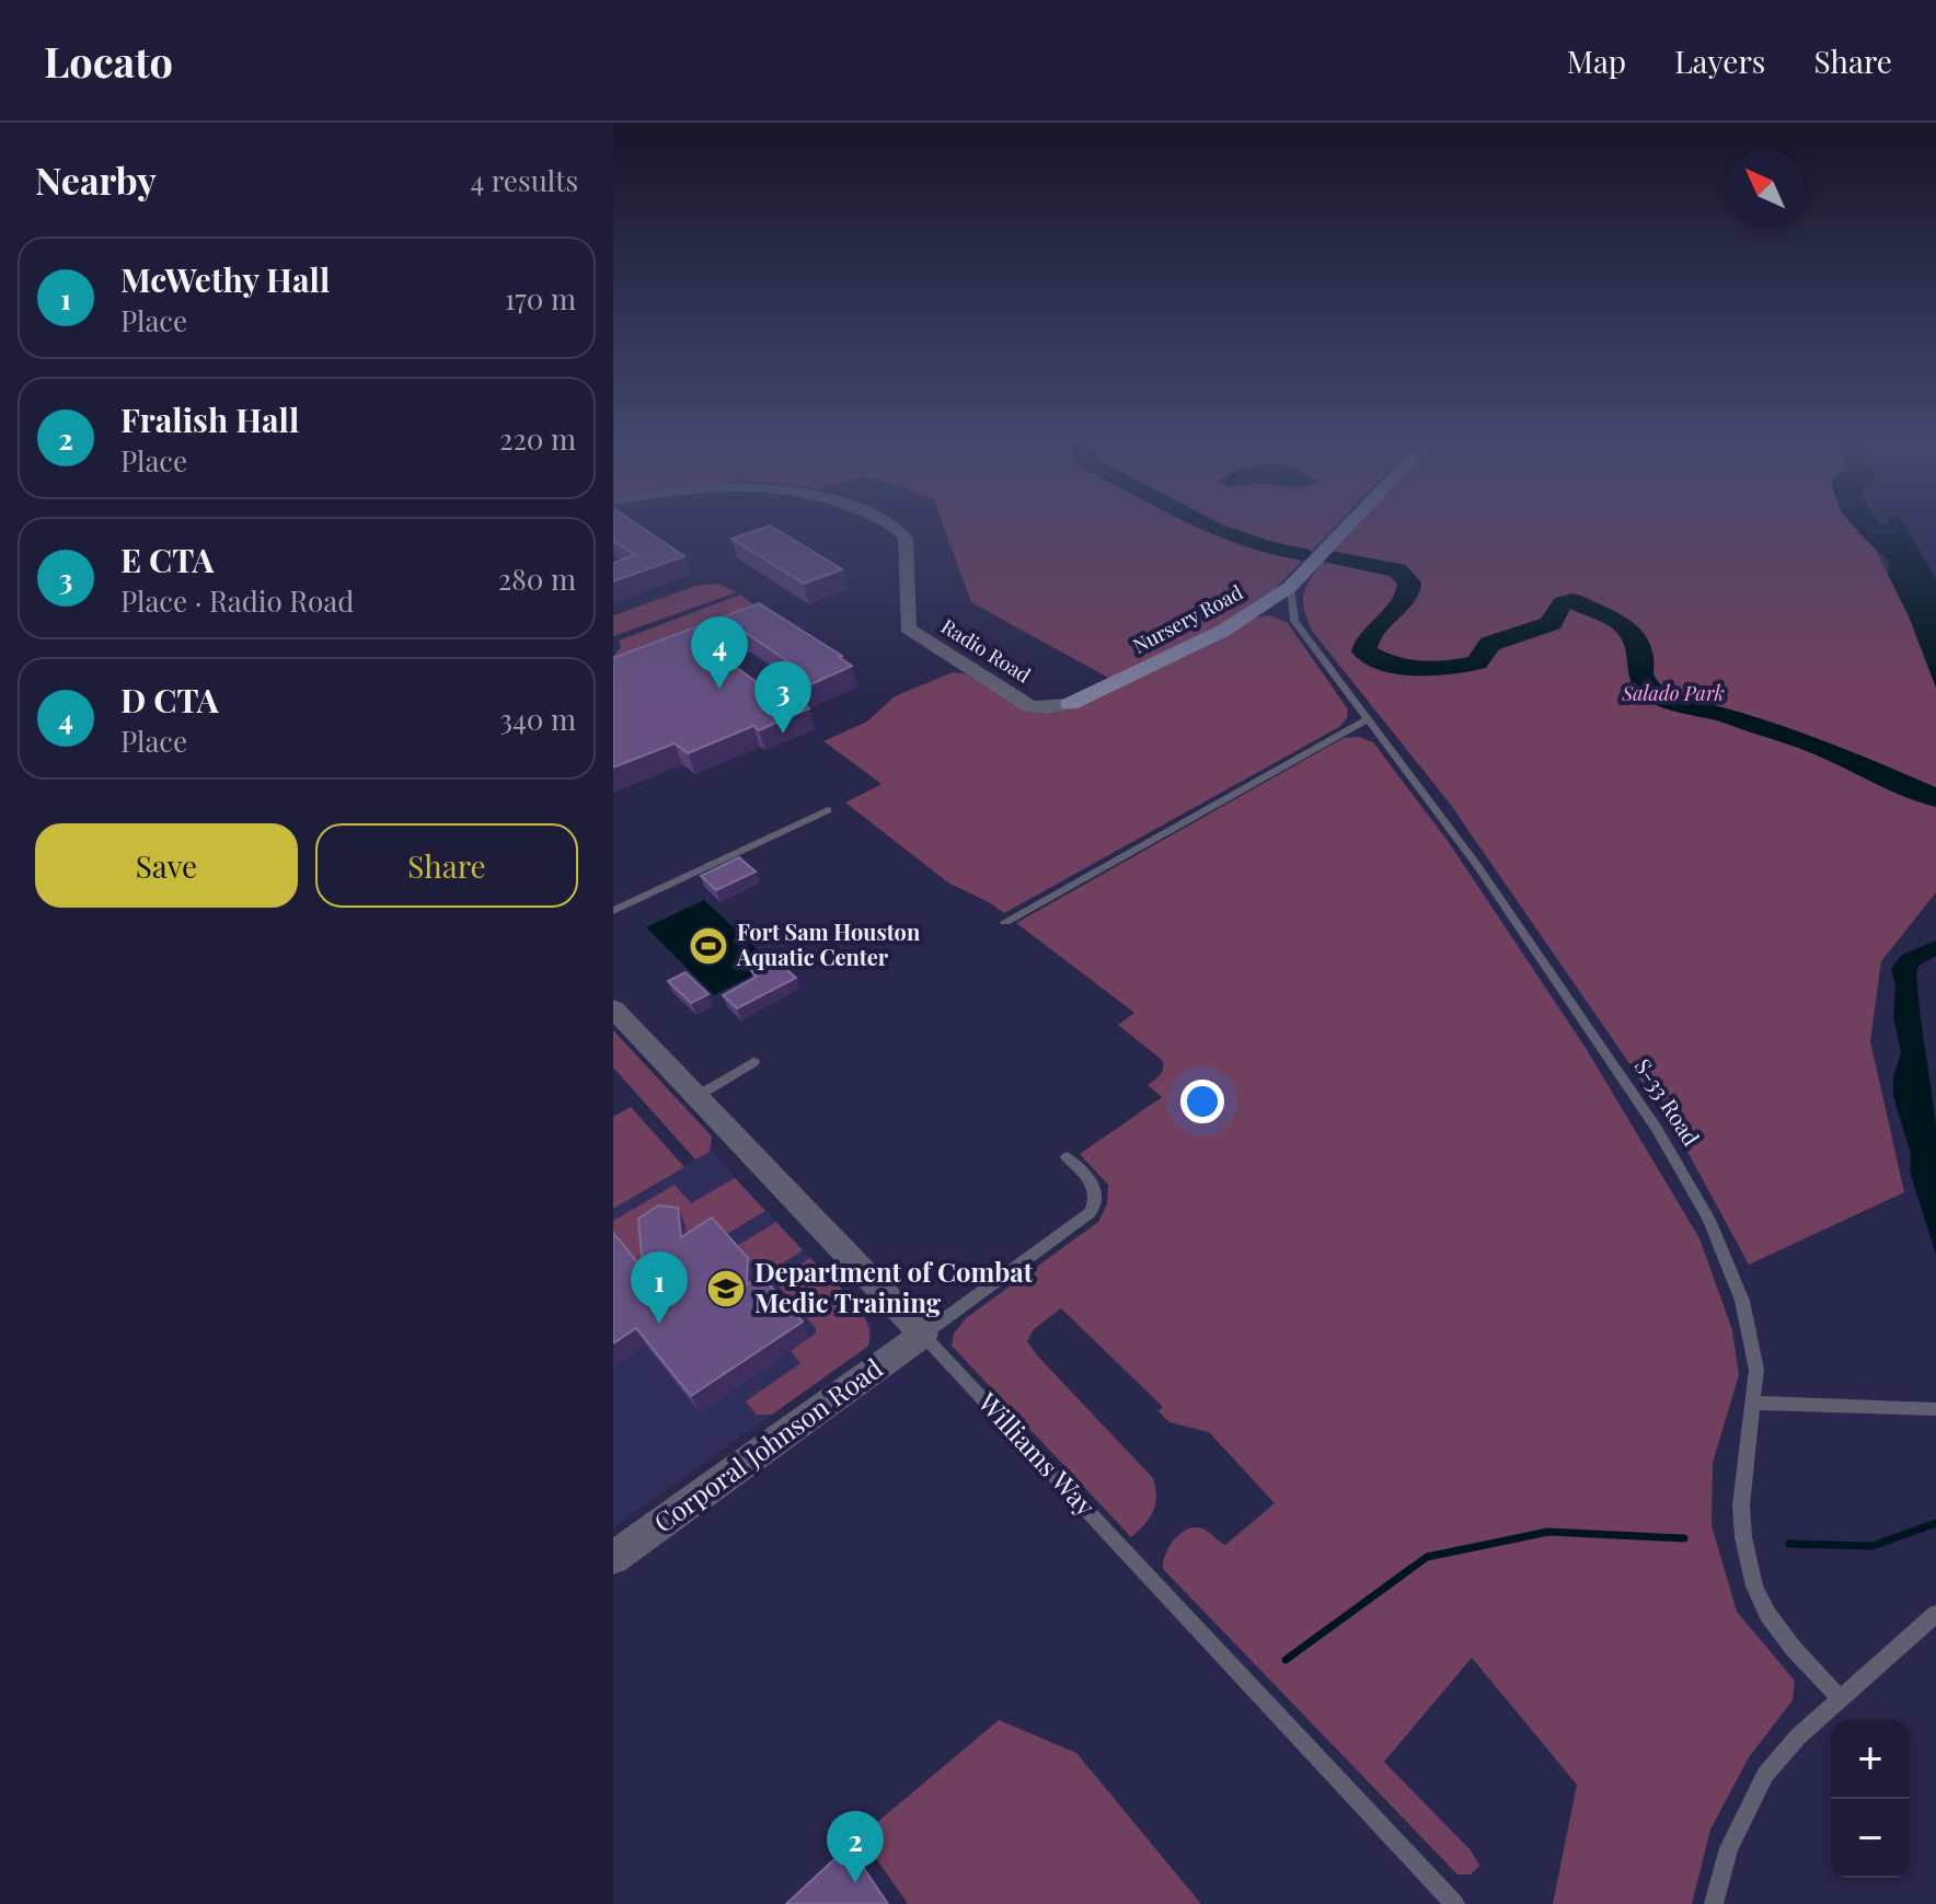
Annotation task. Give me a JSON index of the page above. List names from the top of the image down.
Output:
{
  "streets": {
    "street": [
      "Nursery Road",
      "Radio Road",
      "Corporal Johnson Road",
      "Williams Way"
    ],
    "lane": ["S-33 Road"]
  },
  "crossings": [
    ["Nursery Road", "Radio Road"],
    ["Nursery Road", "S-33 Road"],
    ["Corporal Johnson Road", "Williams Way"]
  ],
  "parks": ["Salado Park"],
  "places": {
    "sports": ["Fort Sam Houston Aquatic Center"],
    "school or university": ["Department of Combat Medic Training"]
  },
  "north": "top left",
  "page": {
    "header": "Locato",
    "nav": ["Map", "Layers", "Share"],
    "heading": ["Nearby", "4 results"],
    "list": [
      {
        "mark": "1",
        "name": "McWethy Hall",
        "note": "Place",
        "value": "170 m"
      },
      {
        "mark": "2",
        "name": "Fralish Hall",
        "note": "Place",
        "value": "220 m"
      },
      {
        "mark": "3",
        "name": "E CTA",
        "note": "Place · Radio Road",
        "value": "280 m"
      },
      {
        "mark": "4",
        "name": "D CTA",
        "note": "Place",
        "value": "340 m"
      }
    ],
    "pins": [
      "4",
      "3",
      "1",
      "2"
    ],
    "buttons": ["Save", "Share"],
    "map_buttons": ["+", "−"]
  }
}
